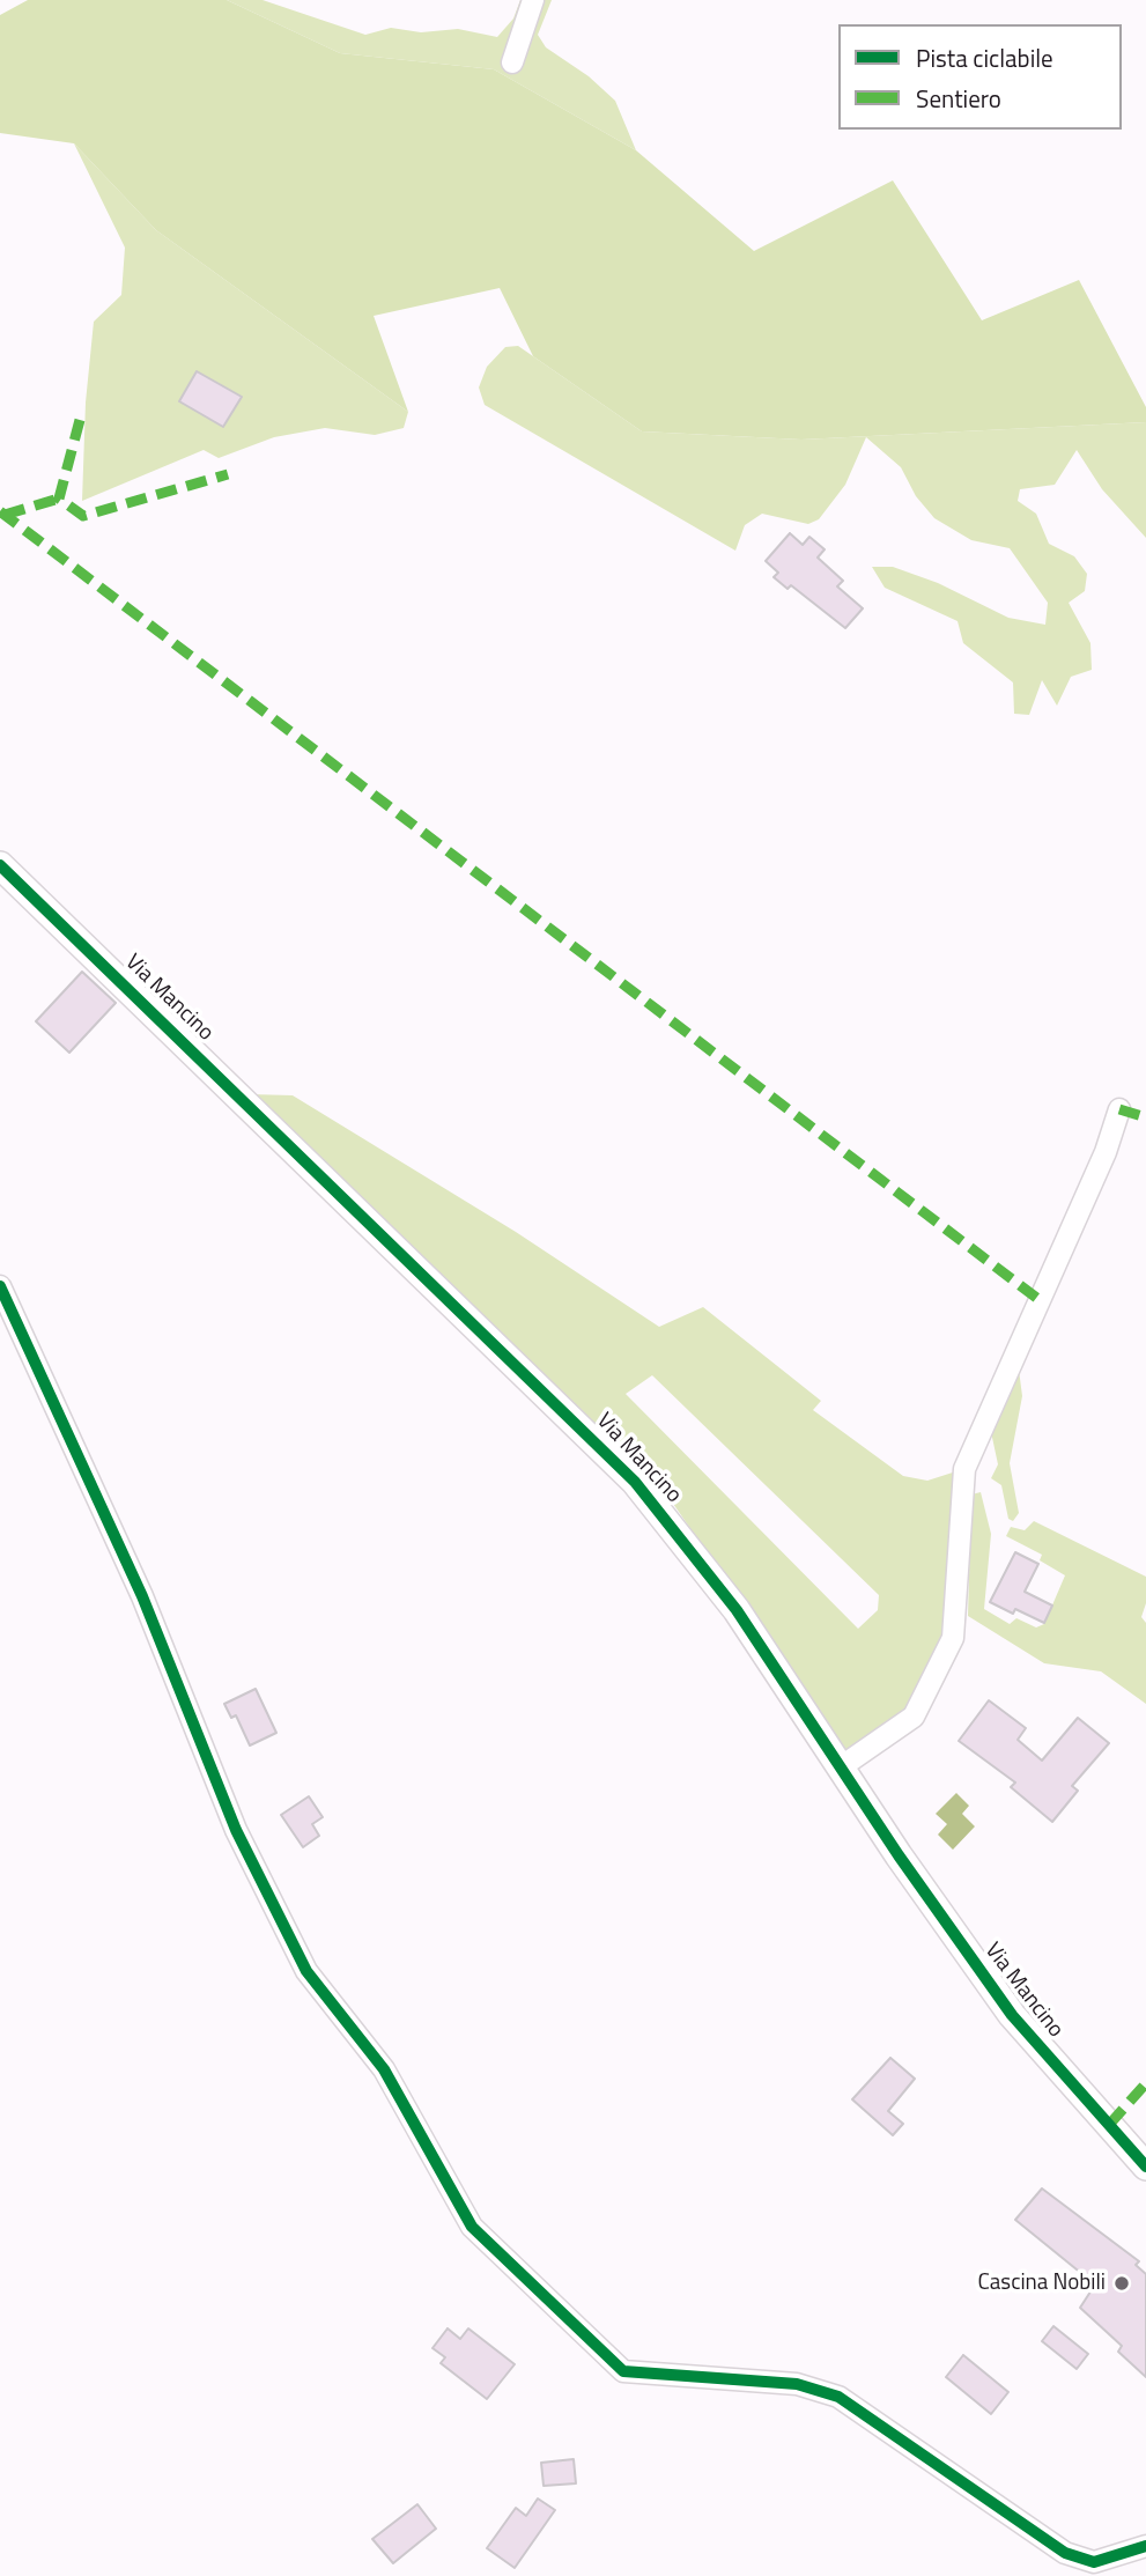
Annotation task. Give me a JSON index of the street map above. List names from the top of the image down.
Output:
{
  "streets": {
    "street": ["Via Mancino"]
  },
  "places": ["Cascina Nobili"],
  "legend": ["Pista ciclabile", "Sentiero"]
}
